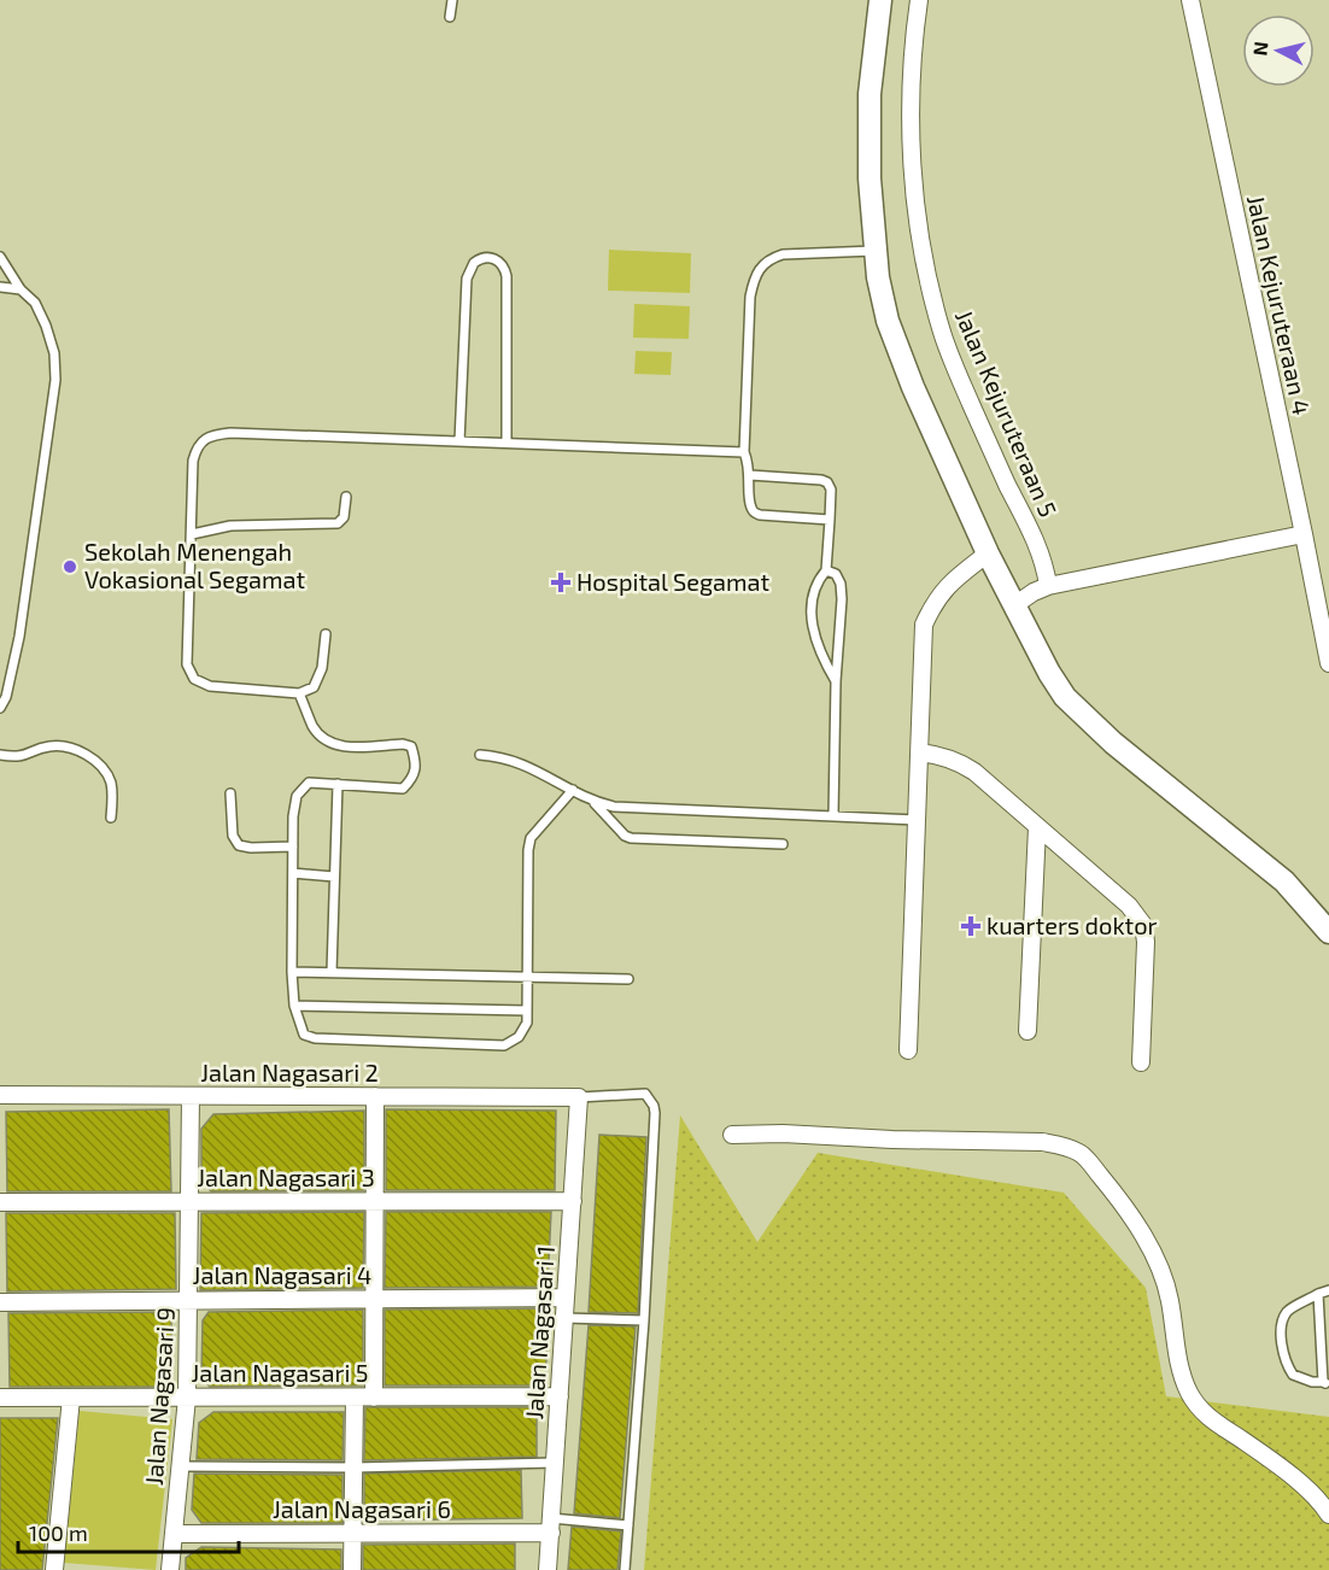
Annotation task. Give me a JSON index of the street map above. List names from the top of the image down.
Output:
{
  "streets": {
    "street": [
      "Jalan Kejuruteraan 4",
      "Jalan Kejuruteraan 5",
      "Jalan Nagasari 2",
      "Jalan Nagasari 3",
      "Jalan Nagasari 4",
      "Jalan Nagasari 1",
      "Jalan Nagasari 5",
      "Jalan Nagasari 9",
      "Jalan Nagasari 6"
    ]
  },
  "crossings": [
    ["Jalan Nagasari 2", "Jalan Nagasari 1"],
    ["Jalan Nagasari 2", "Jalan Nagasari 9"],
    ["Jalan Nagasari 3", "Jalan Nagasari 1"],
    ["Jalan Nagasari 3", "Jalan Nagasari 9"],
    ["Jalan Nagasari 4", "Jalan Nagasari 1"],
    ["Jalan Nagasari 4", "Jalan Nagasari 9"],
    ["Jalan Nagasari 1", "Jalan Nagasari 5"],
    ["Jalan Nagasari 1", "Jalan Nagasari 6"],
    ["Jalan Nagasari 5", "Jalan Nagasari 9"],
    ["Jalan Nagasari 9", "Jalan Nagasari 6"]
  ],
  "places": {
    "other": ["Sekolah Menengah Vokasional Segamat"],
    "health": ["Hospital Segamat", "kuarters doktor"]
  },
  "scale_bar": "100 m",
  "north": "left"
}
